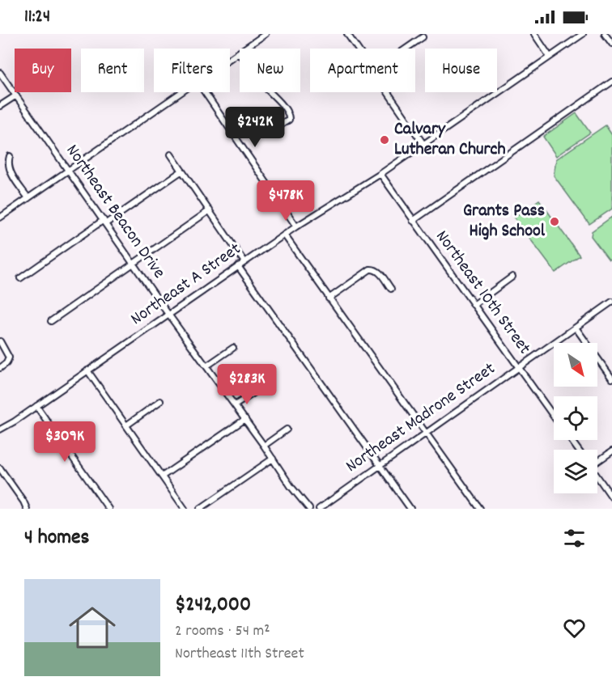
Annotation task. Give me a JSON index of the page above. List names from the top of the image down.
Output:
{
  "streets": {
    "street": [
      "Northeast Beacon Drive",
      "Northeast A Street",
      "Northeast 10th Street",
      "Northeast Madrone Street"
    ]
  },
  "crossings": [
    ["Northeast Beacon Drive", "Northeast A Street"],
    ["Northeast A Street", "Northeast 10th Street"],
    ["Northeast 10th Street", "Northeast Madrone Street"]
  ],
  "places": ["Calvary Lutheran Church", "Grants Pass High School"],
  "north": "bottom right",
  "page": {
    "status": "11:24",
    "chip": [
      "Buy",
      "Rent",
      "Filters",
      "New",
      "Apartment",
      "House"
    ],
    "price": [
      "$242K",
      "$478K",
      "$283K",
      "$309K"
    ],
    "heading": "4 homes",
    "list": [
      {
        "name": "$242,000",
        "note": "2 rooms · 54 m² · Northeast 11th Street"
      }
    ]
  }
}
